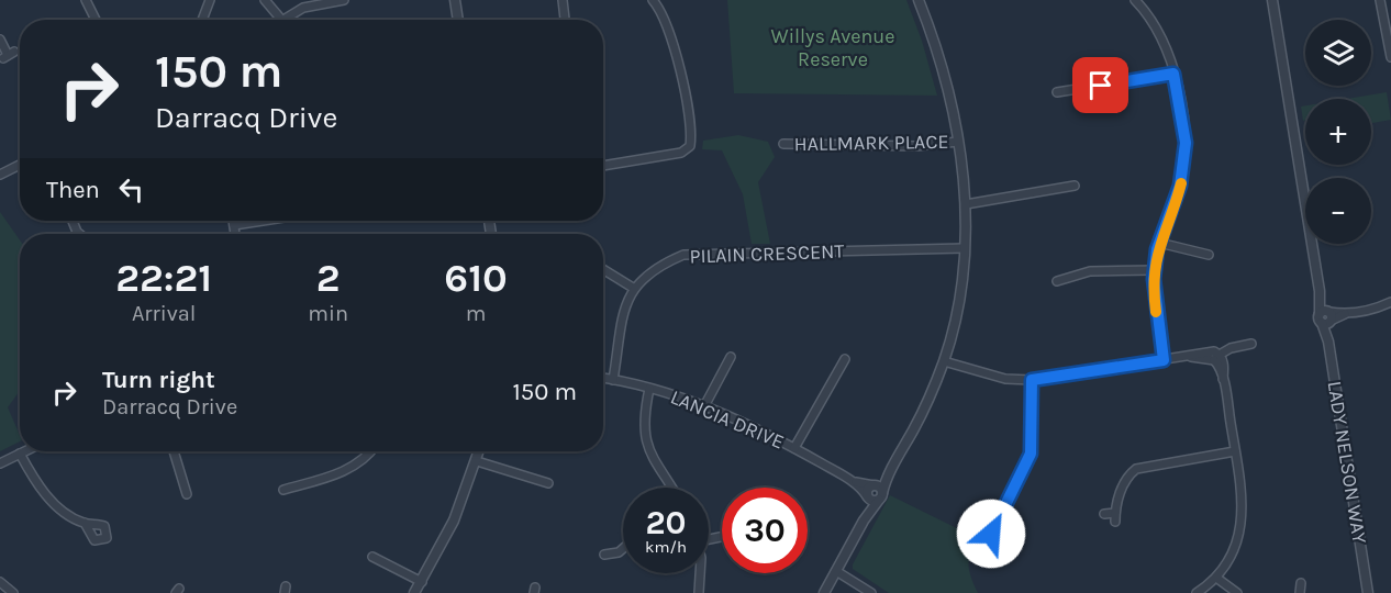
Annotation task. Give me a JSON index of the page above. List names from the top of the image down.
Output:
{
  "streets": {
    "street": [
      "HALLMARK PLACE",
      "PILAIN CRESCENT",
      "LANCIA DRIVE",
      "LADY NELSON WAY"
    ]
  },
  "parks": ["Willys Avenue Reserve"],
  "page": {
    "map_buttons": ["+", "−"],
    "turn": ["150 m", "Darracq Drive"],
    "then": "Then",
    "eta": [
      "22:21",
      "Arrival",
      "2",
      "min",
      "610",
      "m"
    ],
    "list": [
      {
        "name": "Turn right",
        "note": "Darracq Drive",
        "value": "150 m"
      }
    ],
    "speed": "20 km/h",
    "limit": "30"
  }
}
